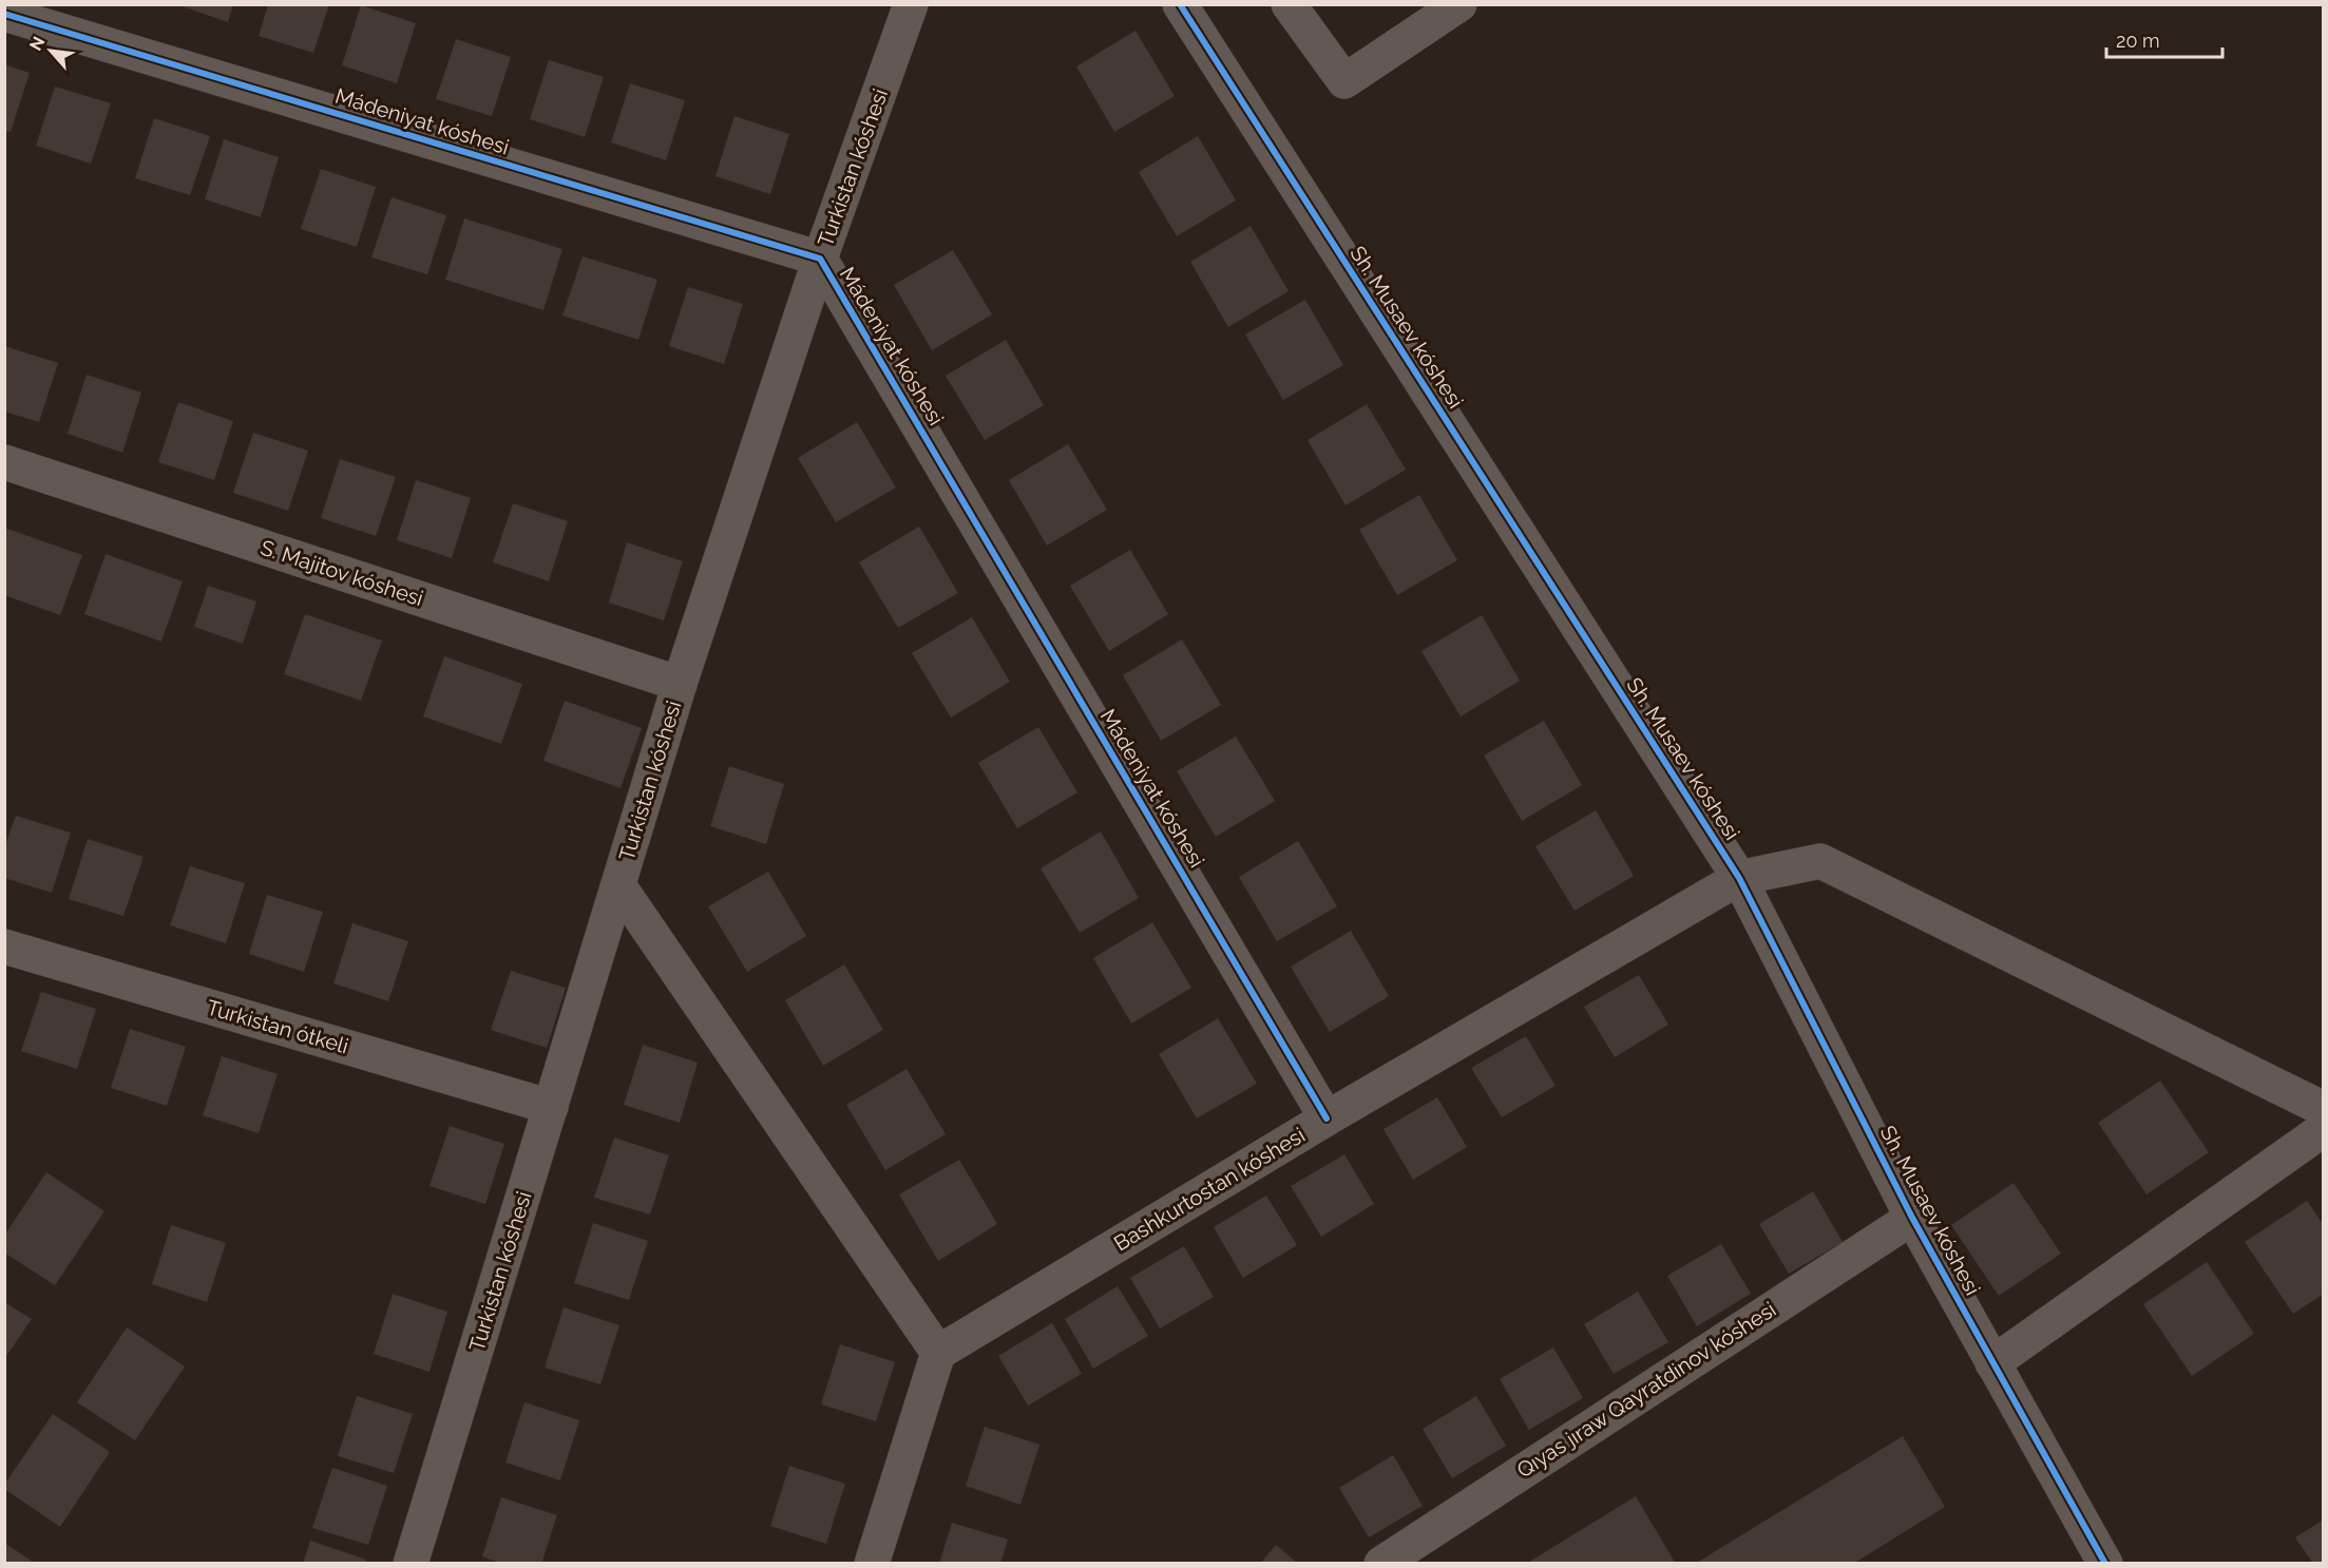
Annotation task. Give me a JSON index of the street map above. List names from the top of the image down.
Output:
{
  "streets": {
    "street": [
      "Mádeniyat kóshesi",
      "Turkistan kóshesi",
      "Sh. Musaev kóshesi",
      "S. Majitov kóshesi",
      "Turkistan ótkeli",
      "Bashkurtostan kóshesi",
      "Qıyas jıraw Qayratdinov kóshesi"
    ]
  },
  "crossings": [
    ["Mádeniyat kóshesi", "Turkistan kóshesi"],
    ["Mádeniyat kóshesi", "Bashkurtostan kóshesi"],
    ["Turkistan kóshesi", "S. Majitov kóshesi"],
    ["Turkistan kóshesi", "Turkistan ótkeli"],
    ["Sh. Musaev kóshesi", "Bashkurtostan kóshesi"],
    ["Sh. Musaev kóshesi", "Qıyas jıraw Qayratdinov kóshesi"]
  ],
  "scale_bar": "20 m",
  "north": "top left"
}
